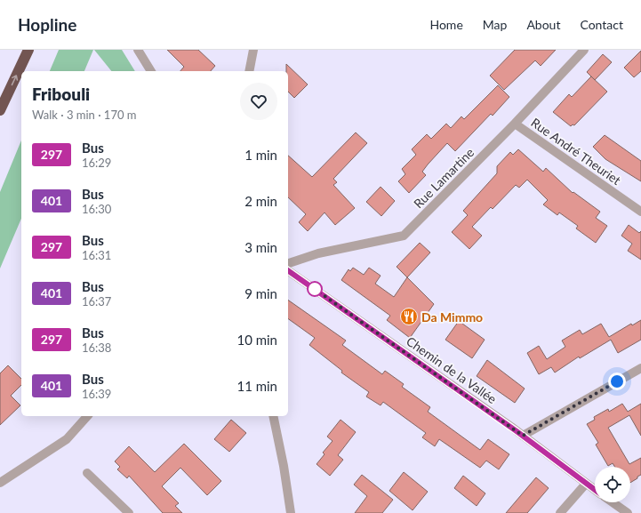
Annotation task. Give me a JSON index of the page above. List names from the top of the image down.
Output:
{
  "streets": {
    "street": ["Rue André Theuriet", "Rue Lamartine", "Chemin de la Vallée"]
  },
  "crossings": [
    ["Rue André Theuriet", "Rue Lamartine"]
  ],
  "places": {
    "restaurant": ["Da Mimmo"]
  },
  "lines": ["bus line 297"],
  "page": {
    "header": "Hopline",
    "nav": [
      "Home",
      "Map",
      "About",
      "Contact"
    ],
    "heading": ["Fribouli", "Walk · 3 min · 170 m"],
    "list": [
      {
        "mark": "297",
        "name": "Bus",
        "note": "16:29",
        "value": "1 min"
      },
      {
        "mark": "401",
        "name": "Bus",
        "note": "16:30",
        "value": "2 min"
      },
      {
        "mark": "297",
        "name": "Bus",
        "note": "16:31",
        "value": "3 min"
      },
      {
        "mark": "401",
        "name": "Bus",
        "note": "16:37",
        "value": "9 min"
      },
      {
        "mark": "297",
        "name": "Bus",
        "note": "16:38",
        "value": "10 min"
      },
      {
        "mark": "401",
        "name": "Bus",
        "note": "16:39",
        "value": "11 min"
      }
    ]
  }
}
